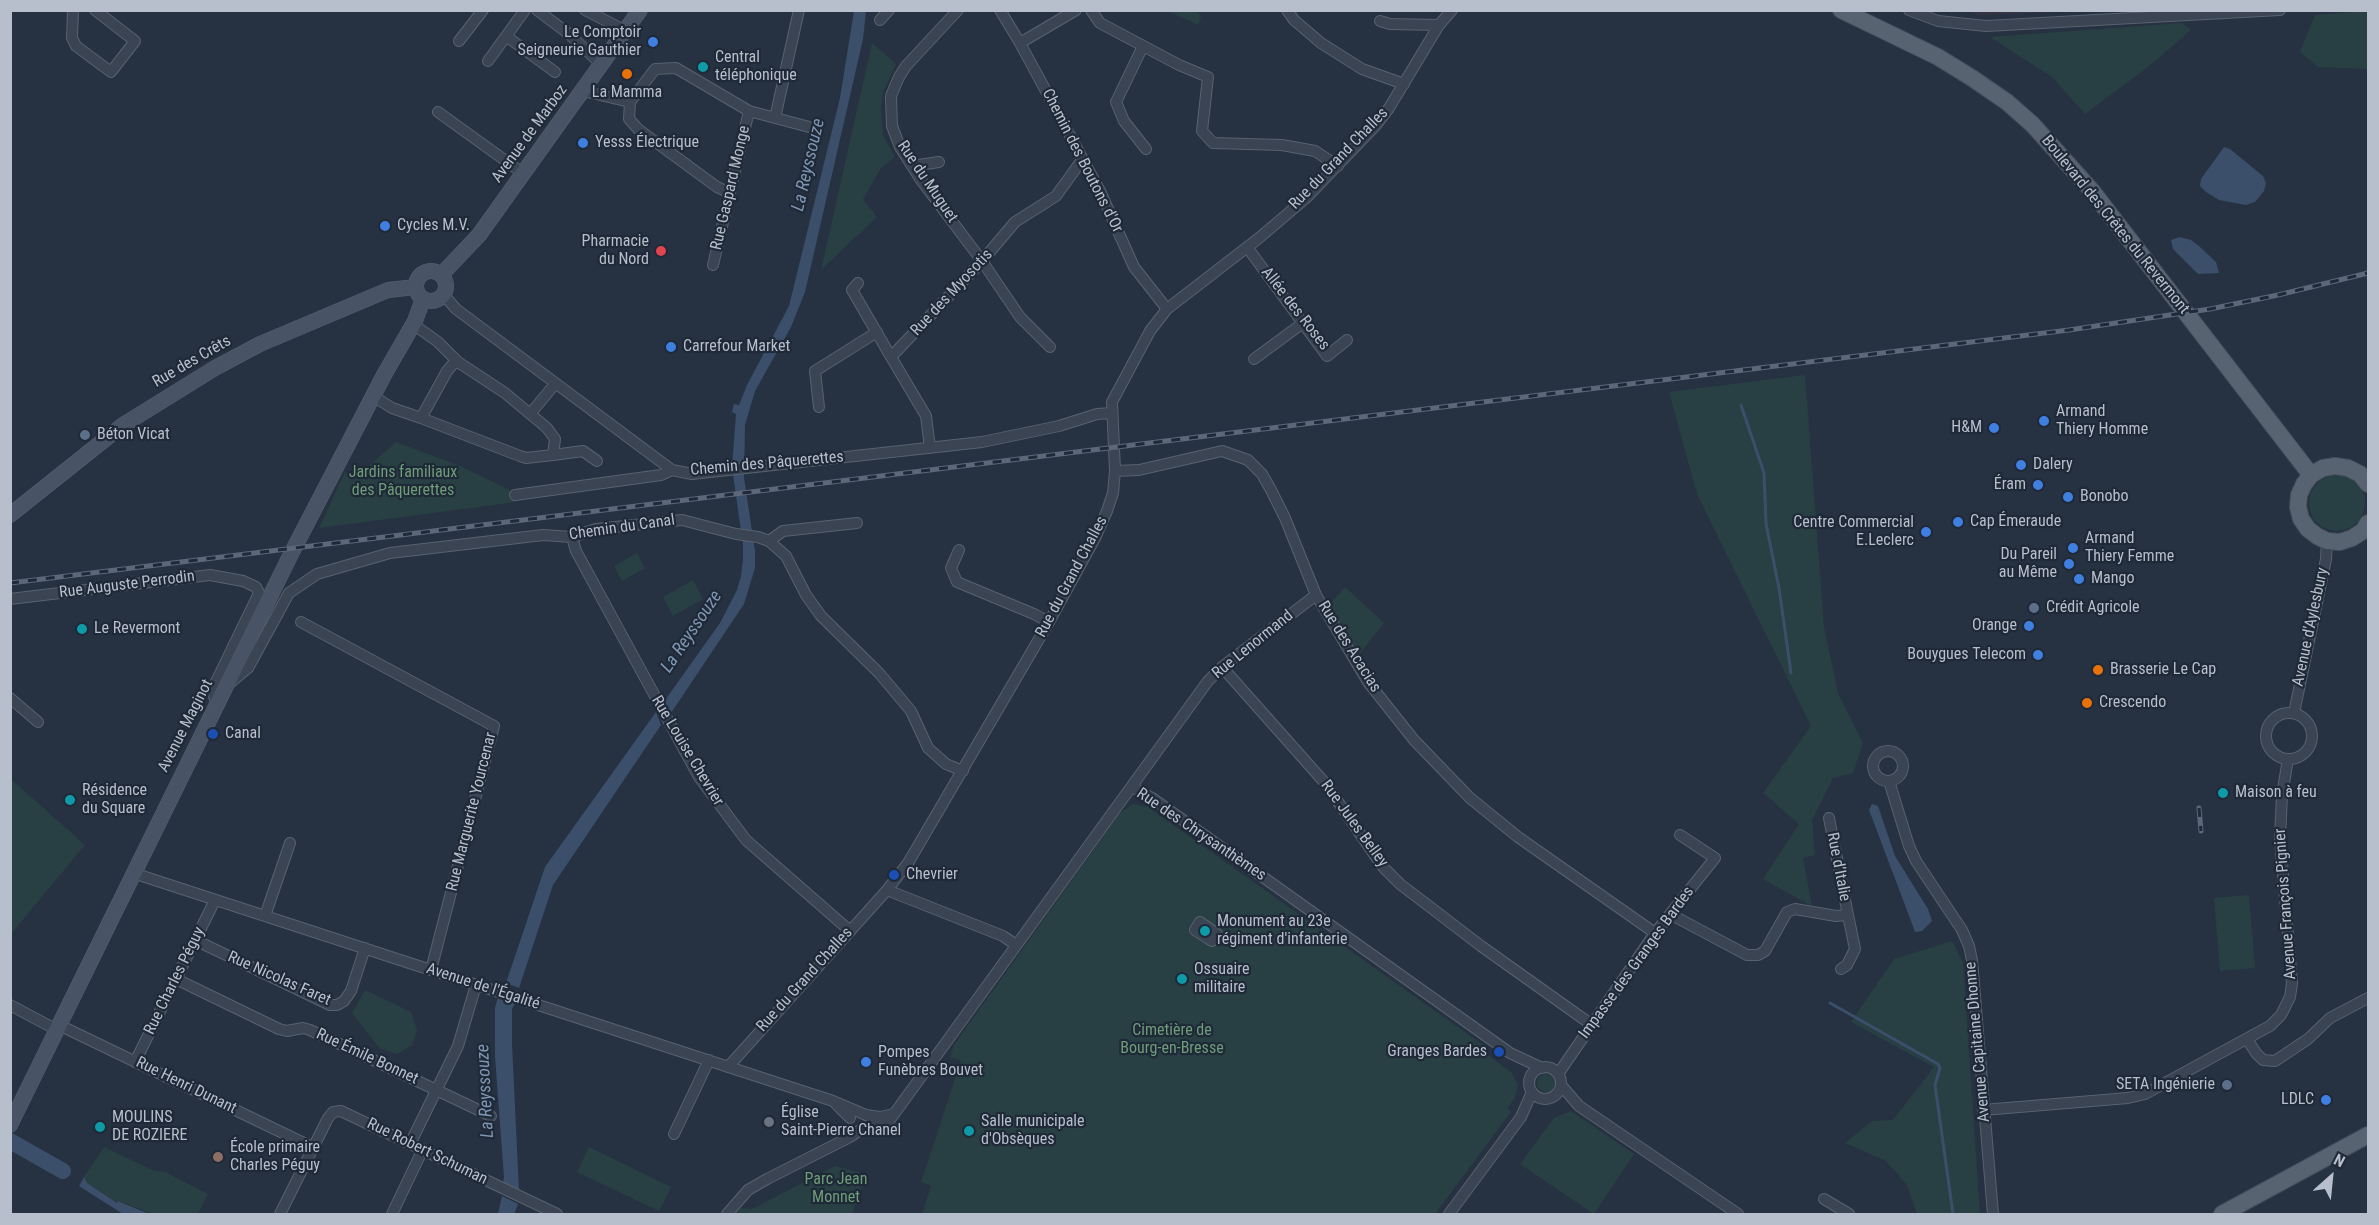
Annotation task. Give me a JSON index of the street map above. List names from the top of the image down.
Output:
{
  "streets": {
    "main road": [
      "Avenue de Marboz",
      "Boulevard des Crêtes du Revermont",
      "Rue des Crêts",
      "Avenue Maginot"
    ],
    "street": [
      "Rue du Grand Challes",
      "Chemin des Boutons d'Or",
      "Rue du Muguet",
      "Rue Gaspard Monge",
      "Rue des Myosotis",
      "Allée des Roses",
      "Chemin des Pâquerettes",
      "Chemin du Canal",
      "Rue Auguste Perrodin",
      "Avenue d'Aylesbury",
      "Rue Lenormand",
      "Rue des Acacias",
      "Rue Louise Chevrier",
      "Rue Marguerite Yourcenar",
      "Rue Jules Belley",
      "Rue des Chrysanthèmes",
      "Rue d’Italie",
      "Avenue François Pignier",
      "Impasse des Granges Bardes",
      "Rue Nicolas Faret",
      "Rue Charles Péguy",
      "Avenue de l'Égalité",
      "Avenue Capitaine Dhonne",
      "Rue Émile Bonnet",
      "Rue Henri Dunant",
      "Rue Robert Schuman"
    ]
  },
  "crossings": [
    ["Avenue de Marboz", "Rue des Crêts"],
    ["Avenue de Marboz", "Chemin des Pâquerettes"],
    ["Rue du Grand Challes", "Chemin des Boutons d'Or"],
    ["Rue du Grand Challes", "Allée des Roses"],
    ["Rue du Grand Challes", "Chemin des Pâquerettes"],
    ["Rue du Grand Challes", "Rue des Acacias"],
    ["Rue du Grand Challes", "Rue Louise Chevrier"],
    ["Rue du Grand Challes", "Avenue de l'Égalité"],
    ["Chemin des Boutons d'Or", "Rue des Myosotis"],
    ["Rue du Muguet", "Rue des Myosotis"],
    ["Rue des Crêts", "Chemin des Pâquerettes"],
    ["Chemin du Canal", "Avenue Maginot"],
    ["Chemin du Canal", "Rue Louise Chevrier"],
    ["Rue Auguste Perrodin", "Avenue Maginot"],
    ["Avenue d'Aylesbury", "Avenue François Pignier"],
    ["Rue Lenormand", "Rue des Acacias"],
    ["Rue Lenormand", "Rue Jules Belley"],
    ["Rue Lenormand", "Rue des Chrysanthèmes"],
    ["Rue des Acacias", "Impasse des Granges Bardes"],
    ["Avenue Maginot", "Avenue de l'Égalité"],
    ["Avenue Maginot", "Rue Henri Dunant"],
    ["Rue Marguerite Yourcenar", "Avenue de l'Égalité"],
    ["Rue Jules Belley", "Impasse des Granges Bardes"],
    ["Rue des Chrysanthèmes", "Impasse des Granges Bardes"],
    ["Rue des Chrysanthèmes", "Avenue de l'Égalité"],
    ["Rue d’Italie", "Impasse des Granges Bardes"],
    ["Avenue François Pignier", "Avenue Capitaine Dhonne"],
    ["Rue Nicolas Faret", "Rue Charles Péguy"],
    ["Rue Nicolas Faret", "Avenue de l'Égalité"],
    ["Rue Charles Péguy", "Avenue de l'Égalité"],
    ["Rue Charles Péguy", "Rue Émile Bonnet"],
    ["Rue Charles Péguy", "Rue Henri Dunant"],
    ["Rue Henri Dunant", "Rue Robert Schuman"]
  ],
  "water": ["La Reyssouze"],
  "parks": ["Jardins familiaux des Pâquerettes", "Cimetière de Bourg-en-Bresse", "Parc Jean Monnet"],
  "places": [
    "Le Comptoir Seigneurie Gauthier",
    "Central téléphonique",
    "La Mamma",
    "Yesss Électrique",
    "Cycles M.V.",
    "Pharmacie du Nord",
    "Carrefour Market",
    "Armand Thiery Homme",
    "H&M",
    "Béton Vicat",
    "Dalery",
    "Éram",
    "Bonobo",
    "Cap Émeraude",
    "Centre Commercial E.Leclerc",
    "Armand Thiery Femme",
    "Du Pareil au Même",
    "Mango",
    "Crédit Agricole",
    "Orange",
    "Le Revermont",
    "Bouygues Telecom",
    "Brasserie Le Cap",
    "Crescendo",
    "Canal",
    "Maison à feu",
    "Résidence du Square",
    "Chevrier",
    "Monument au 23e régiment d'infanterie",
    "Ossuaire militaire",
    "Granges Bardes",
    "Pompes Funèbres Bouvet",
    "SETA Ingénierie",
    "LDLC",
    "Église Saint-Pierre Chanel",
    "MOULINS DE ROZIERE",
    "Salle municipale d'Obsèques",
    "École primaire Charles Péguy"
  ],
  "north": "top right"
}
